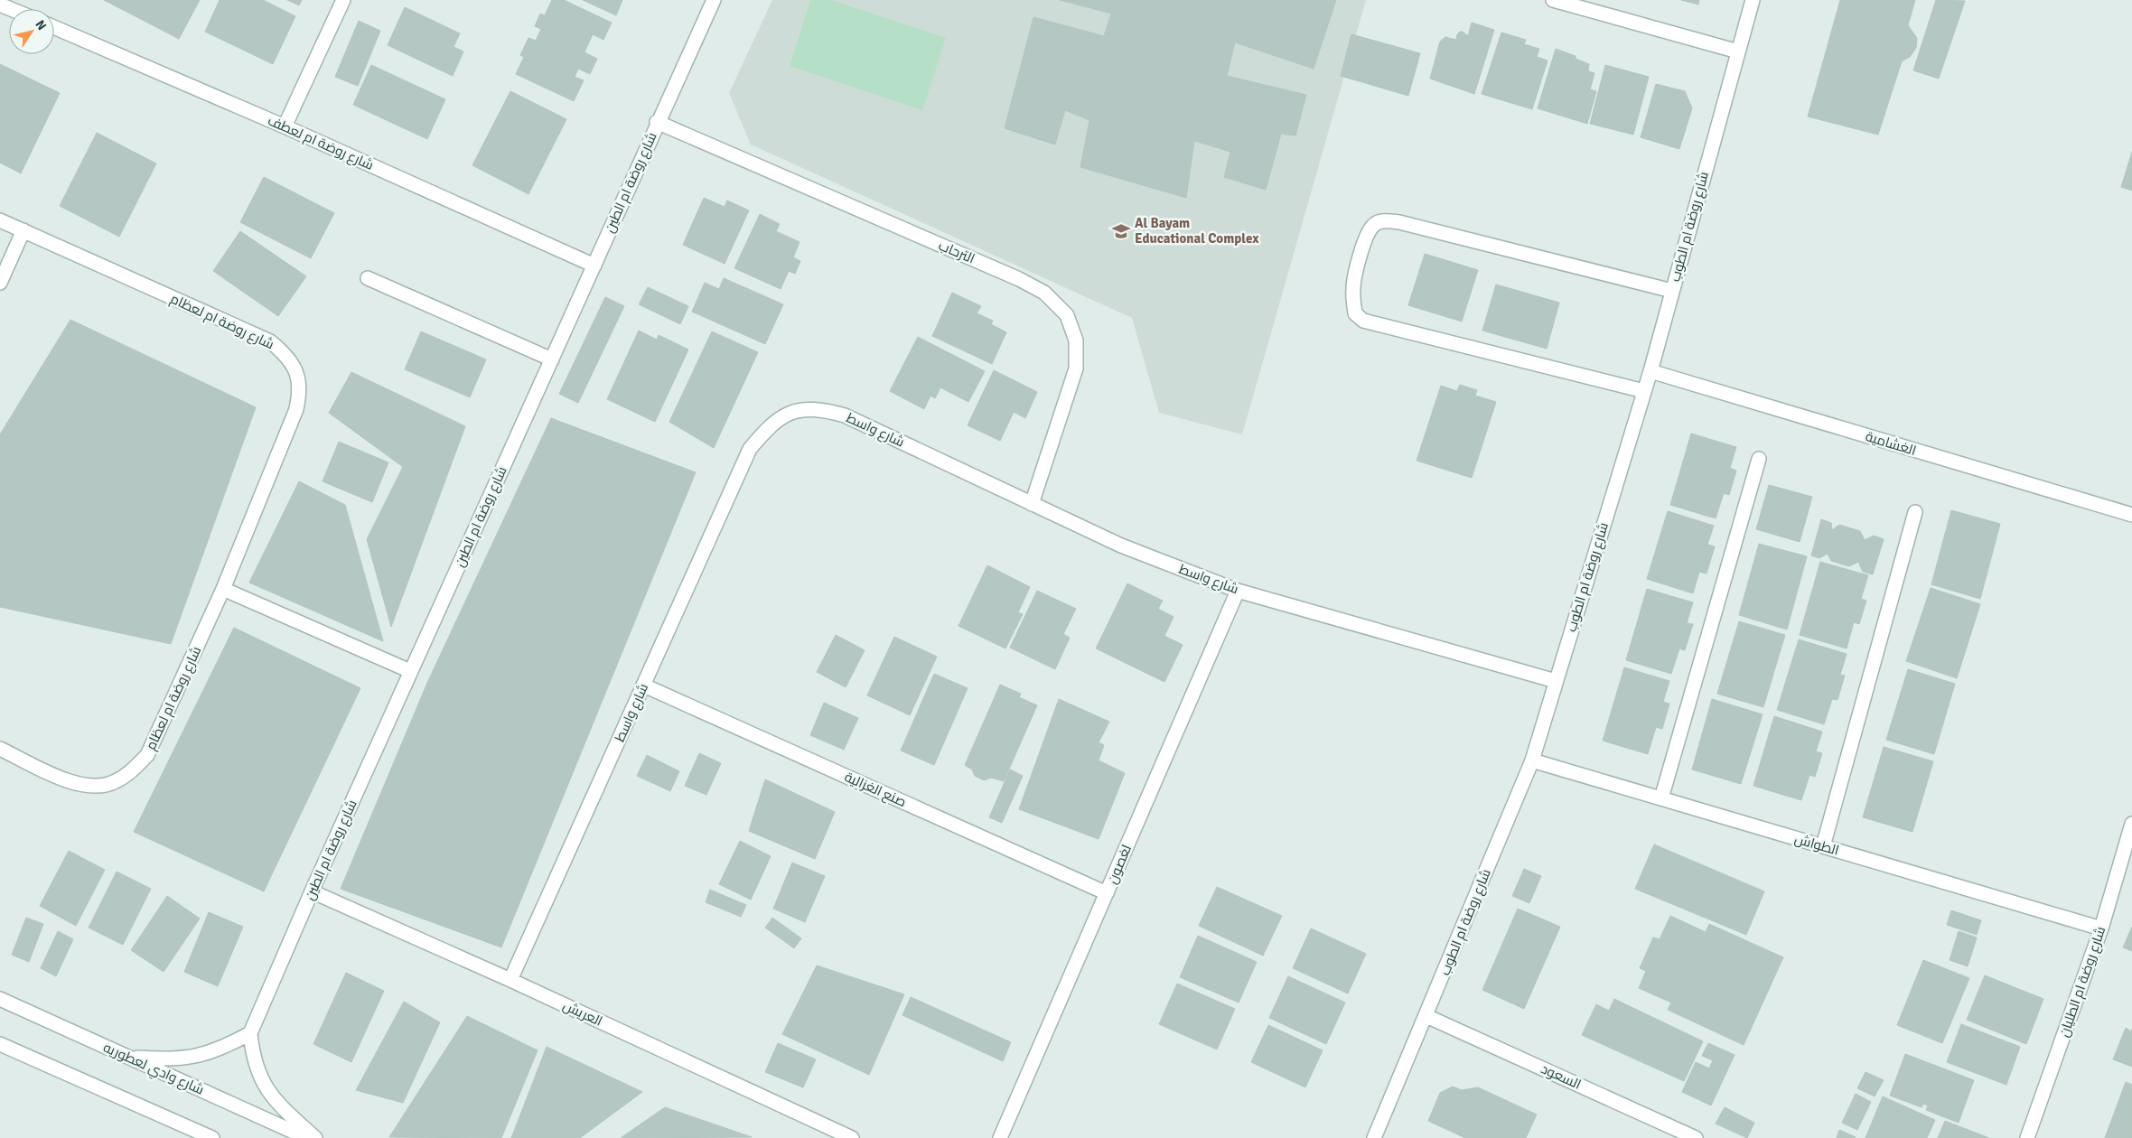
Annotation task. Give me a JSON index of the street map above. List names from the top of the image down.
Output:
{
  "streets": {
    "street": [
      "شارع روضة ام لعطف",
      "شارع روضة ام الطين",
      "شارع روضة ام الطوب",
      "الترحاب",
      "شارع روضة ام لعظام",
      "شارع واسط",
      "الغشامية",
      "صنع الغزالية",
      "الطواش",
      "لغصون",
      "شارع روضة ام الطليان",
      "العريش",
      "شارع وادي لعطوريه",
      "السعود"
    ]
  },
  "crossings": [
    ["شارع روضة ام لعطف", "شارع روضة ام الطين"],
    ["شارع روضة ام الطين", "الترحاب"],
    ["شارع روضة ام الطين", "العريش"],
    ["شارع روضة ام الطوب", "شارع واسط"],
    ["شارع روضة ام الطوب", "الغشامية"],
    ["شارع روضة ام الطوب", "الطواش"],
    ["شارع روضة ام الطوب", "السعود"],
    ["الترحاب", "شارع واسط"],
    ["شارع واسط", "صنع الغزالية"],
    ["شارع واسط", "لغصون"],
    ["شارع واسط", "العريش"],
    ["صنع الغزالية", "لغصون"],
    ["الطواش", "شارع روضة ام الطليان"]
  ],
  "places": {
    "school or university": ["Al Bayam Educational Complex"]
  },
  "north": "top right"
}
